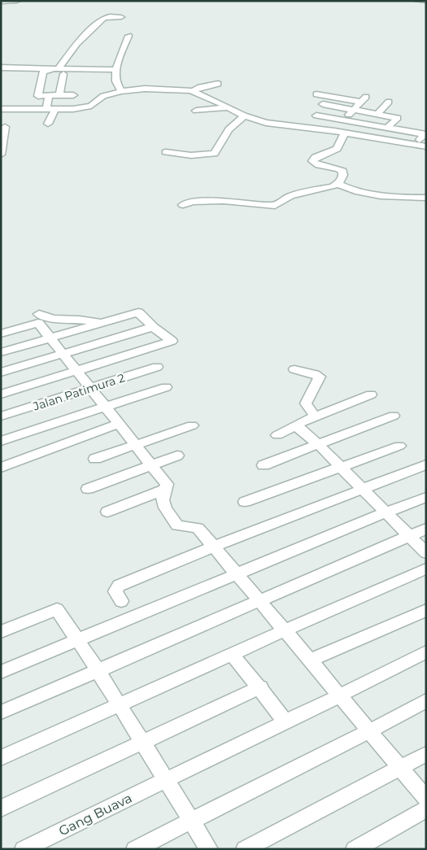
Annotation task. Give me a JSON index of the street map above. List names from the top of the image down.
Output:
{
  "streets": {
    "street": ["Jalan Patimura 2", "Gang Buava"]
  }
}
